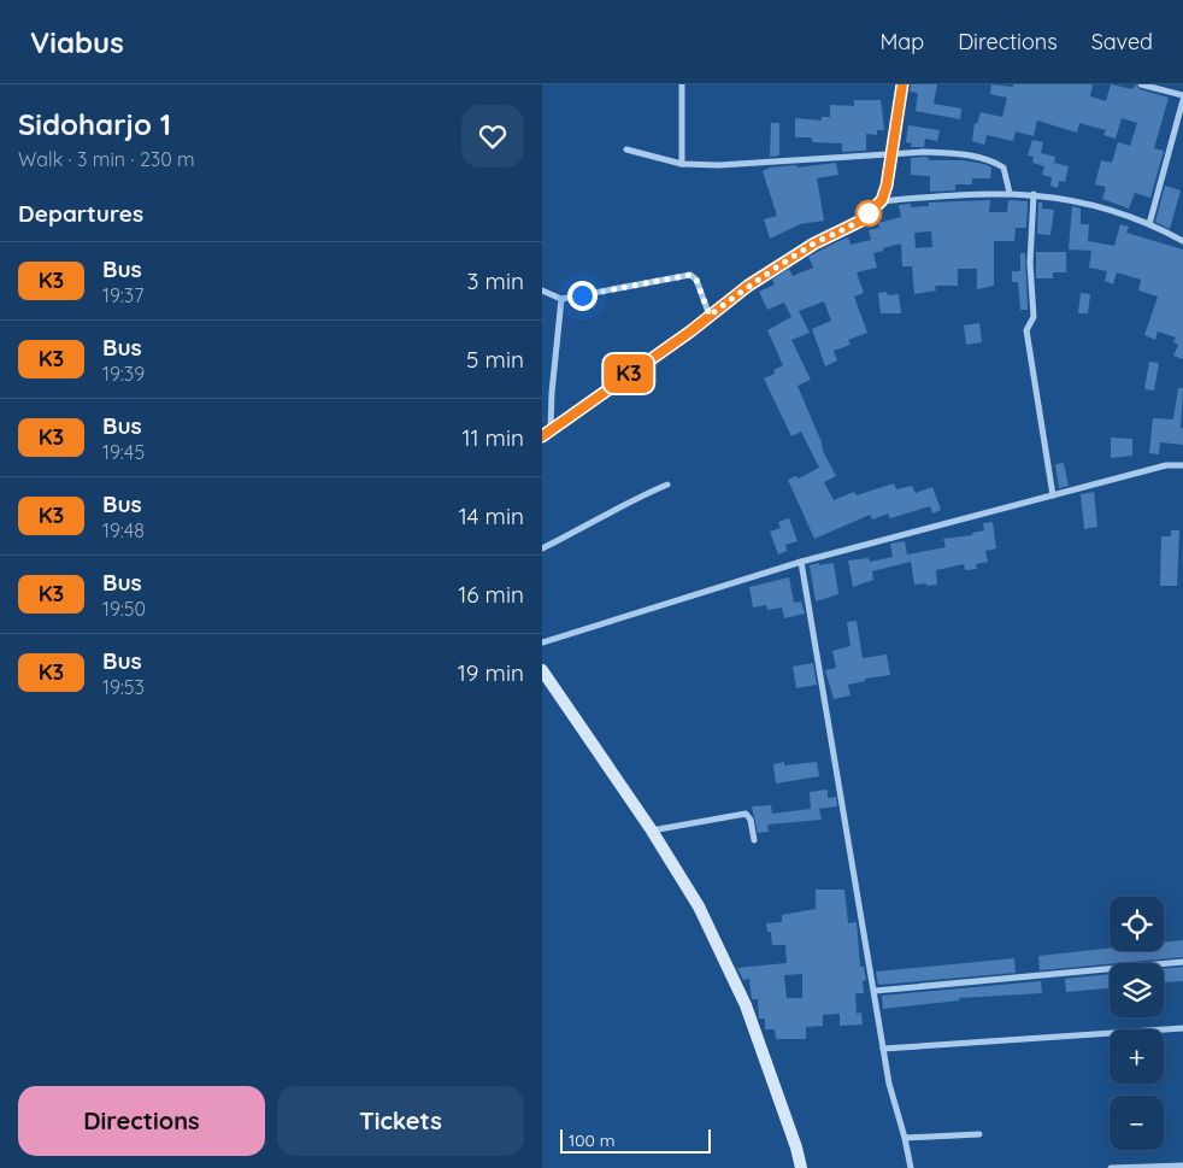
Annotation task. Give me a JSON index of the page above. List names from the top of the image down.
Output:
{
  "lines": ["bus line K3"],
  "scale_bar": "100 m",
  "page": {
    "header": "Viabus",
    "nav": ["Map", "Directions", "Saved"],
    "heading": [
      ["Sidoharjo 1", "Walk · 3 min · 230 m"],
      "Departures"
    ],
    "on_map": "K3",
    "list": [
      {
        "mark": "K3",
        "name": "Bus",
        "note": "19:37",
        "value": "3 min"
      },
      {
        "mark": "K3",
        "name": "Bus",
        "note": "19:39",
        "value": "5 min"
      },
      {
        "mark": "K3",
        "name": "Bus",
        "note": "19:45",
        "value": "11 min"
      },
      {
        "mark": "K3",
        "name": "Bus",
        "note": "19:48",
        "value": "14 min"
      },
      {
        "mark": "K3",
        "name": "Bus",
        "note": "19:50",
        "value": "16 min"
      },
      {
        "mark": "K3",
        "name": "Bus",
        "note": "19:53",
        "value": "19 min"
      }
    ],
    "map_buttons": ["+", "−"],
    "buttons": ["Directions", "Tickets"],
    "scale": "100 m"
  }
}
